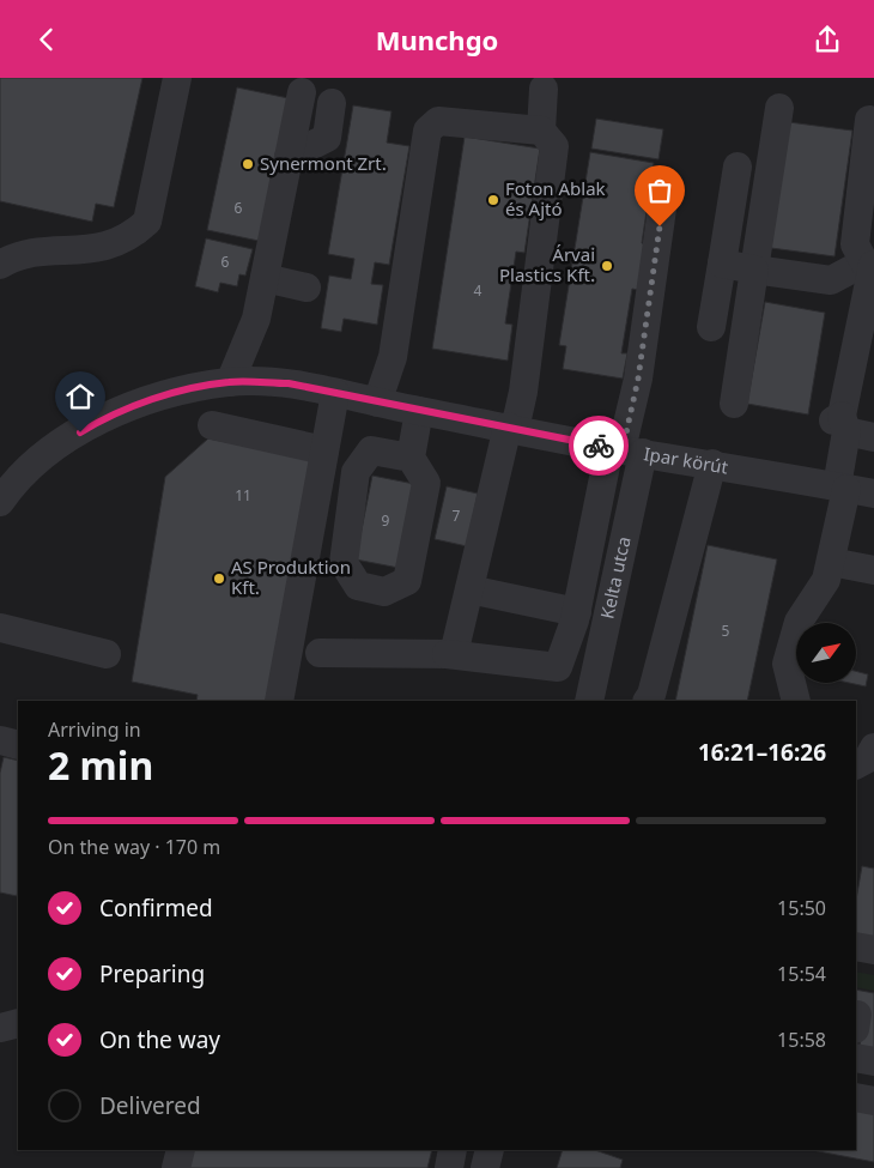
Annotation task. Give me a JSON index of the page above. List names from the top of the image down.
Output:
{
  "streets": {
    "street": ["Ipar körút", "Kelta utca"]
  },
  "crossings": [
    ["Ipar körút", "Kelta utca"]
  ],
  "places": [
    "Synermont Zrt.",
    "Foton Ablak és Ajtó",
    "Árvai Plastics Kft.",
    "AS Produktion Kft."
  ],
  "house_numbers": [
    "6",
    "6",
    "4",
    "11",
    "7",
    "9",
    "5"
  ],
  "north": "top right",
  "page": {
    "header": "Munchgo",
    "heading": ["2 min", "Arriving in", "16:21–16:26"],
    "bar": "On the way · 170 m",
    "list": [
      ["Confirmed", "15:50"],
      ["Preparing", "15:54"],
      ["On the way", "15:58"],
      "Delivered"
    ]
  }
}
